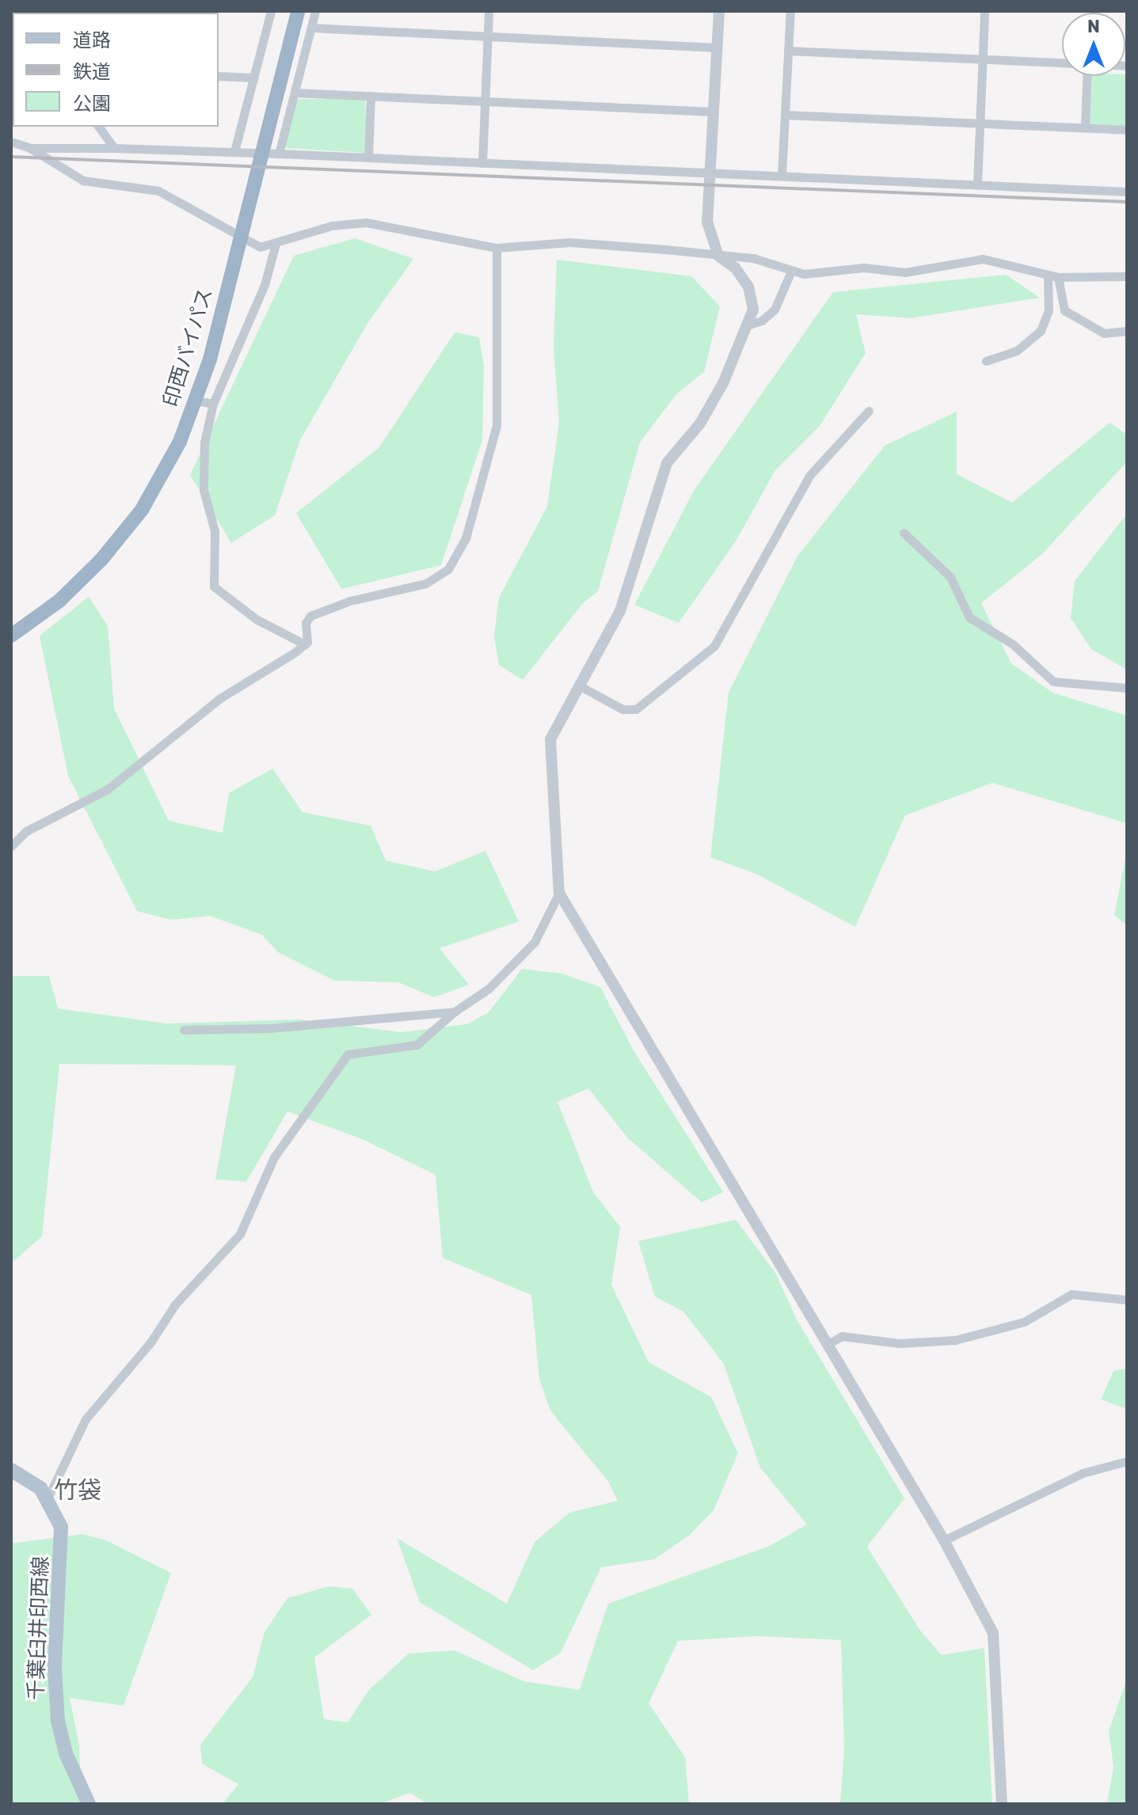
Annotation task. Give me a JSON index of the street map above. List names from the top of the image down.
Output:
{
  "streets": {
    "highway": ["印西バイパス"],
    "main road": ["千葉臼井印西線"]
  },
  "districts": ["竹袋"],
  "legend": ["道路", "鉄道", "公園"],
  "north": "top"
}
